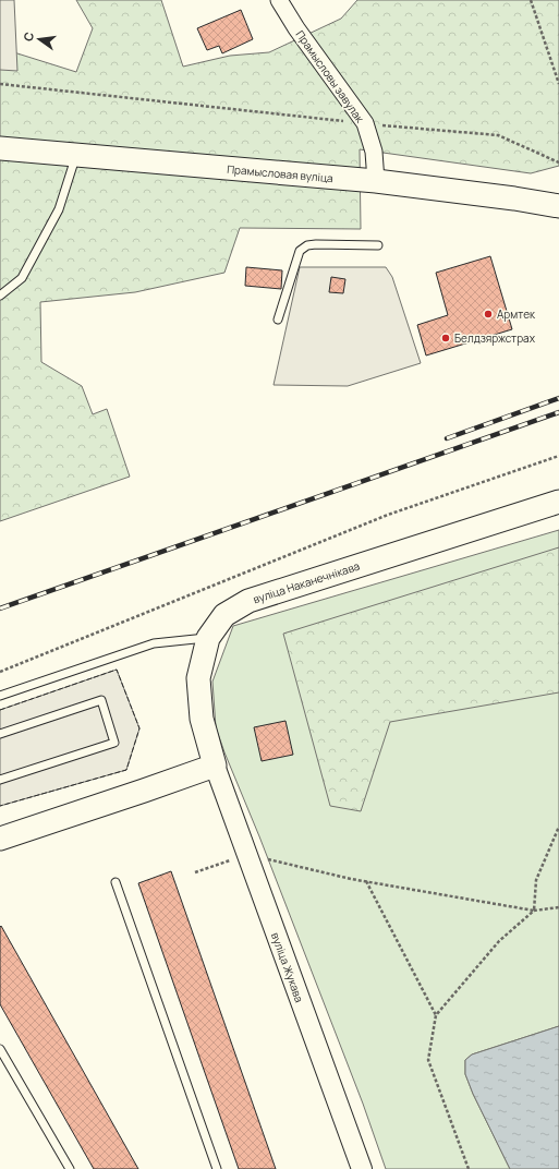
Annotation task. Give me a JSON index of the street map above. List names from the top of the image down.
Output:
{
  "streets": {
    "main road": ["Прамысловая вуліца", "вуліца Наканечнікава"],
    "street": ["Прамысловы завулак", "вуліца Жукава"]
  },
  "crossings": [
    ["Прамысловы завулак", "Прамысловая вуліца"],
    ["вуліца Наканечнікава", "вуліца Жукава"]
  ],
  "places": ["Армтек", "Белдзяржстрах"],
  "north": "left"
}
